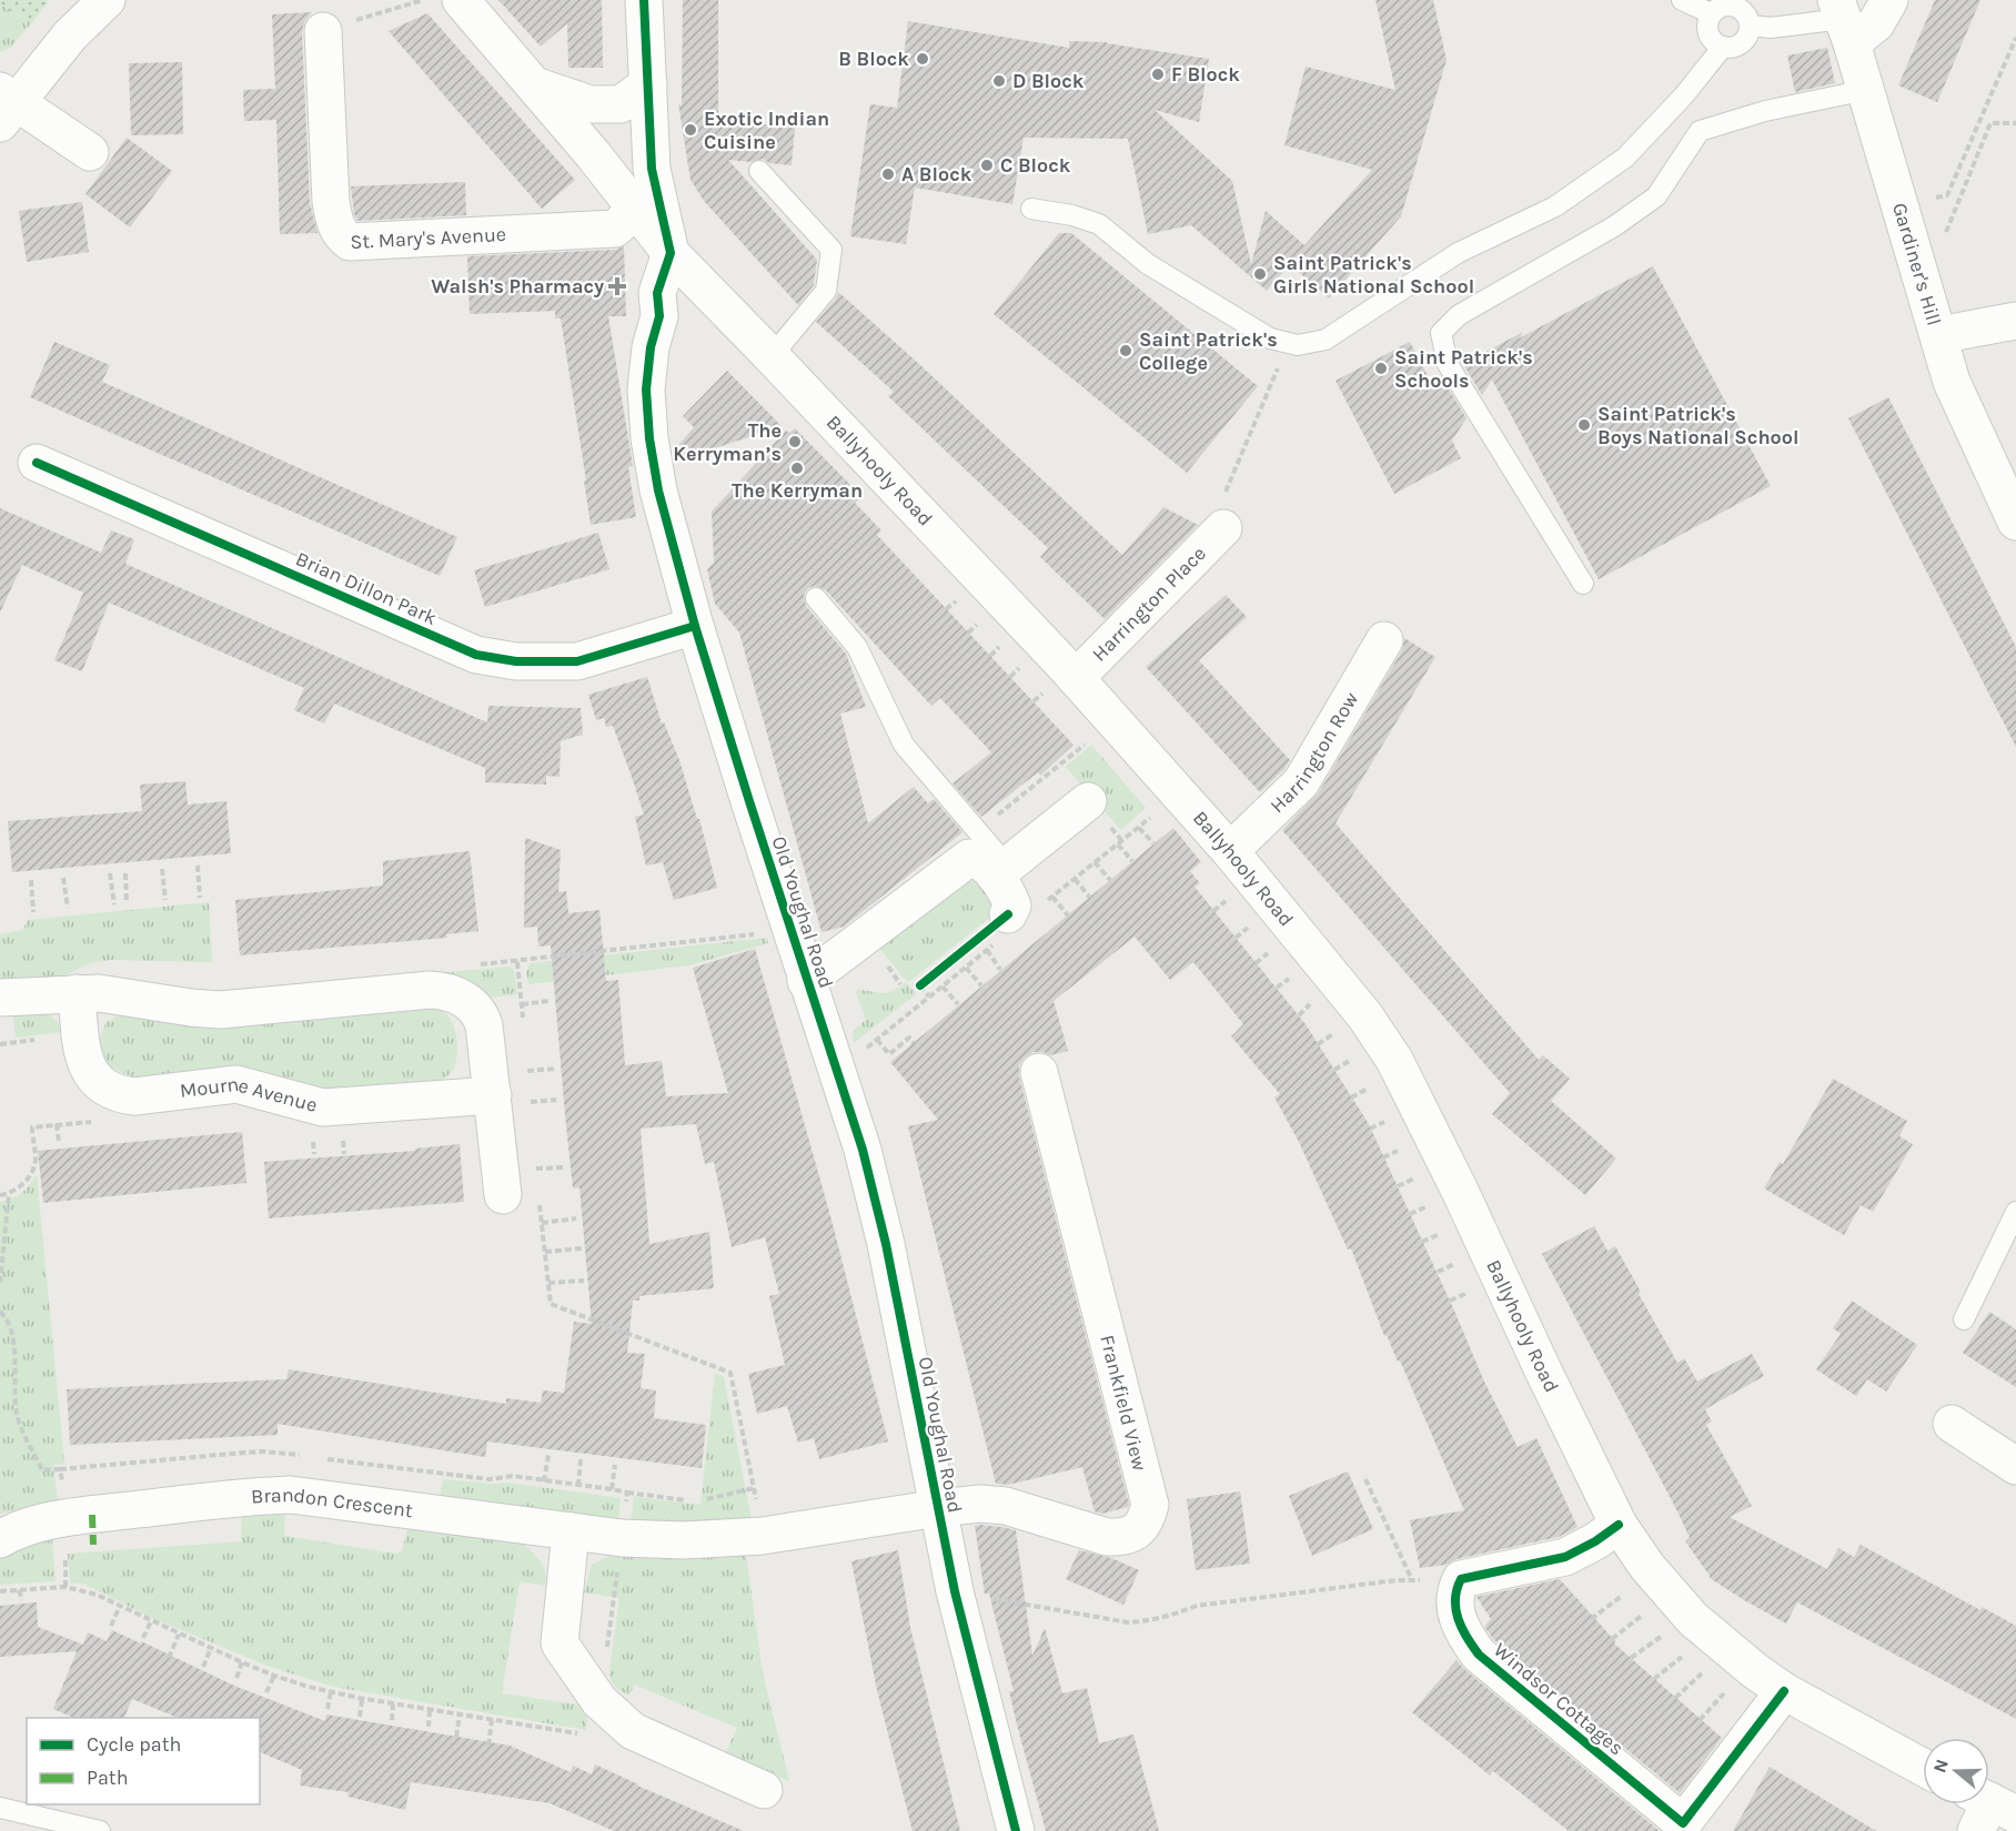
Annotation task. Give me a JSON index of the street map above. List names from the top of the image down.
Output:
{
  "streets": {
    "street": [
      "St. Mary's Avenue",
      "Gardiner's Hill",
      "Ballyhooly Road",
      "Brian Dillon Park",
      "Harrington Place",
      "Harrington Row",
      "Old Youghal Road",
      "Mourne Avenue",
      "Frankfield View",
      "Brandon Crescent",
      "Windsor Cottages"
    ]
  },
  "crossings": [
    ["St. Mary's Avenue", "Ballyhooly Road"],
    ["Ballyhooly Road", "Harrington Place"],
    ["Ballyhooly Road", "Harrington Row"],
    ["Ballyhooly Road", "Old Youghal Road"],
    ["Ballyhooly Road", "Windsor Cottages"],
    ["Brian Dillon Park", "Old Youghal Road"],
    ["Old Youghal Road", "Frankfield View"],
    ["Old Youghal Road", "Brandon Crescent"],
    ["Frankfield View", "Brandon Crescent"]
  ],
  "places": {
    "other": [
      "B Block",
      "F Block",
      "D Block",
      "Exotic Indian Cuisine",
      "C Block",
      "A Block",
      "Saint Patrick's Girls National School",
      "Saint Patrick's College",
      "Saint Patrick's Schools",
      "Saint Patrick's Boys National School",
      "The Kerryman’s",
      "The Kerryman"
    ],
    "health": ["Walsh's Pharmacy"]
  },
  "legend": ["Cycle path", "Path"],
  "north": "left"
}
